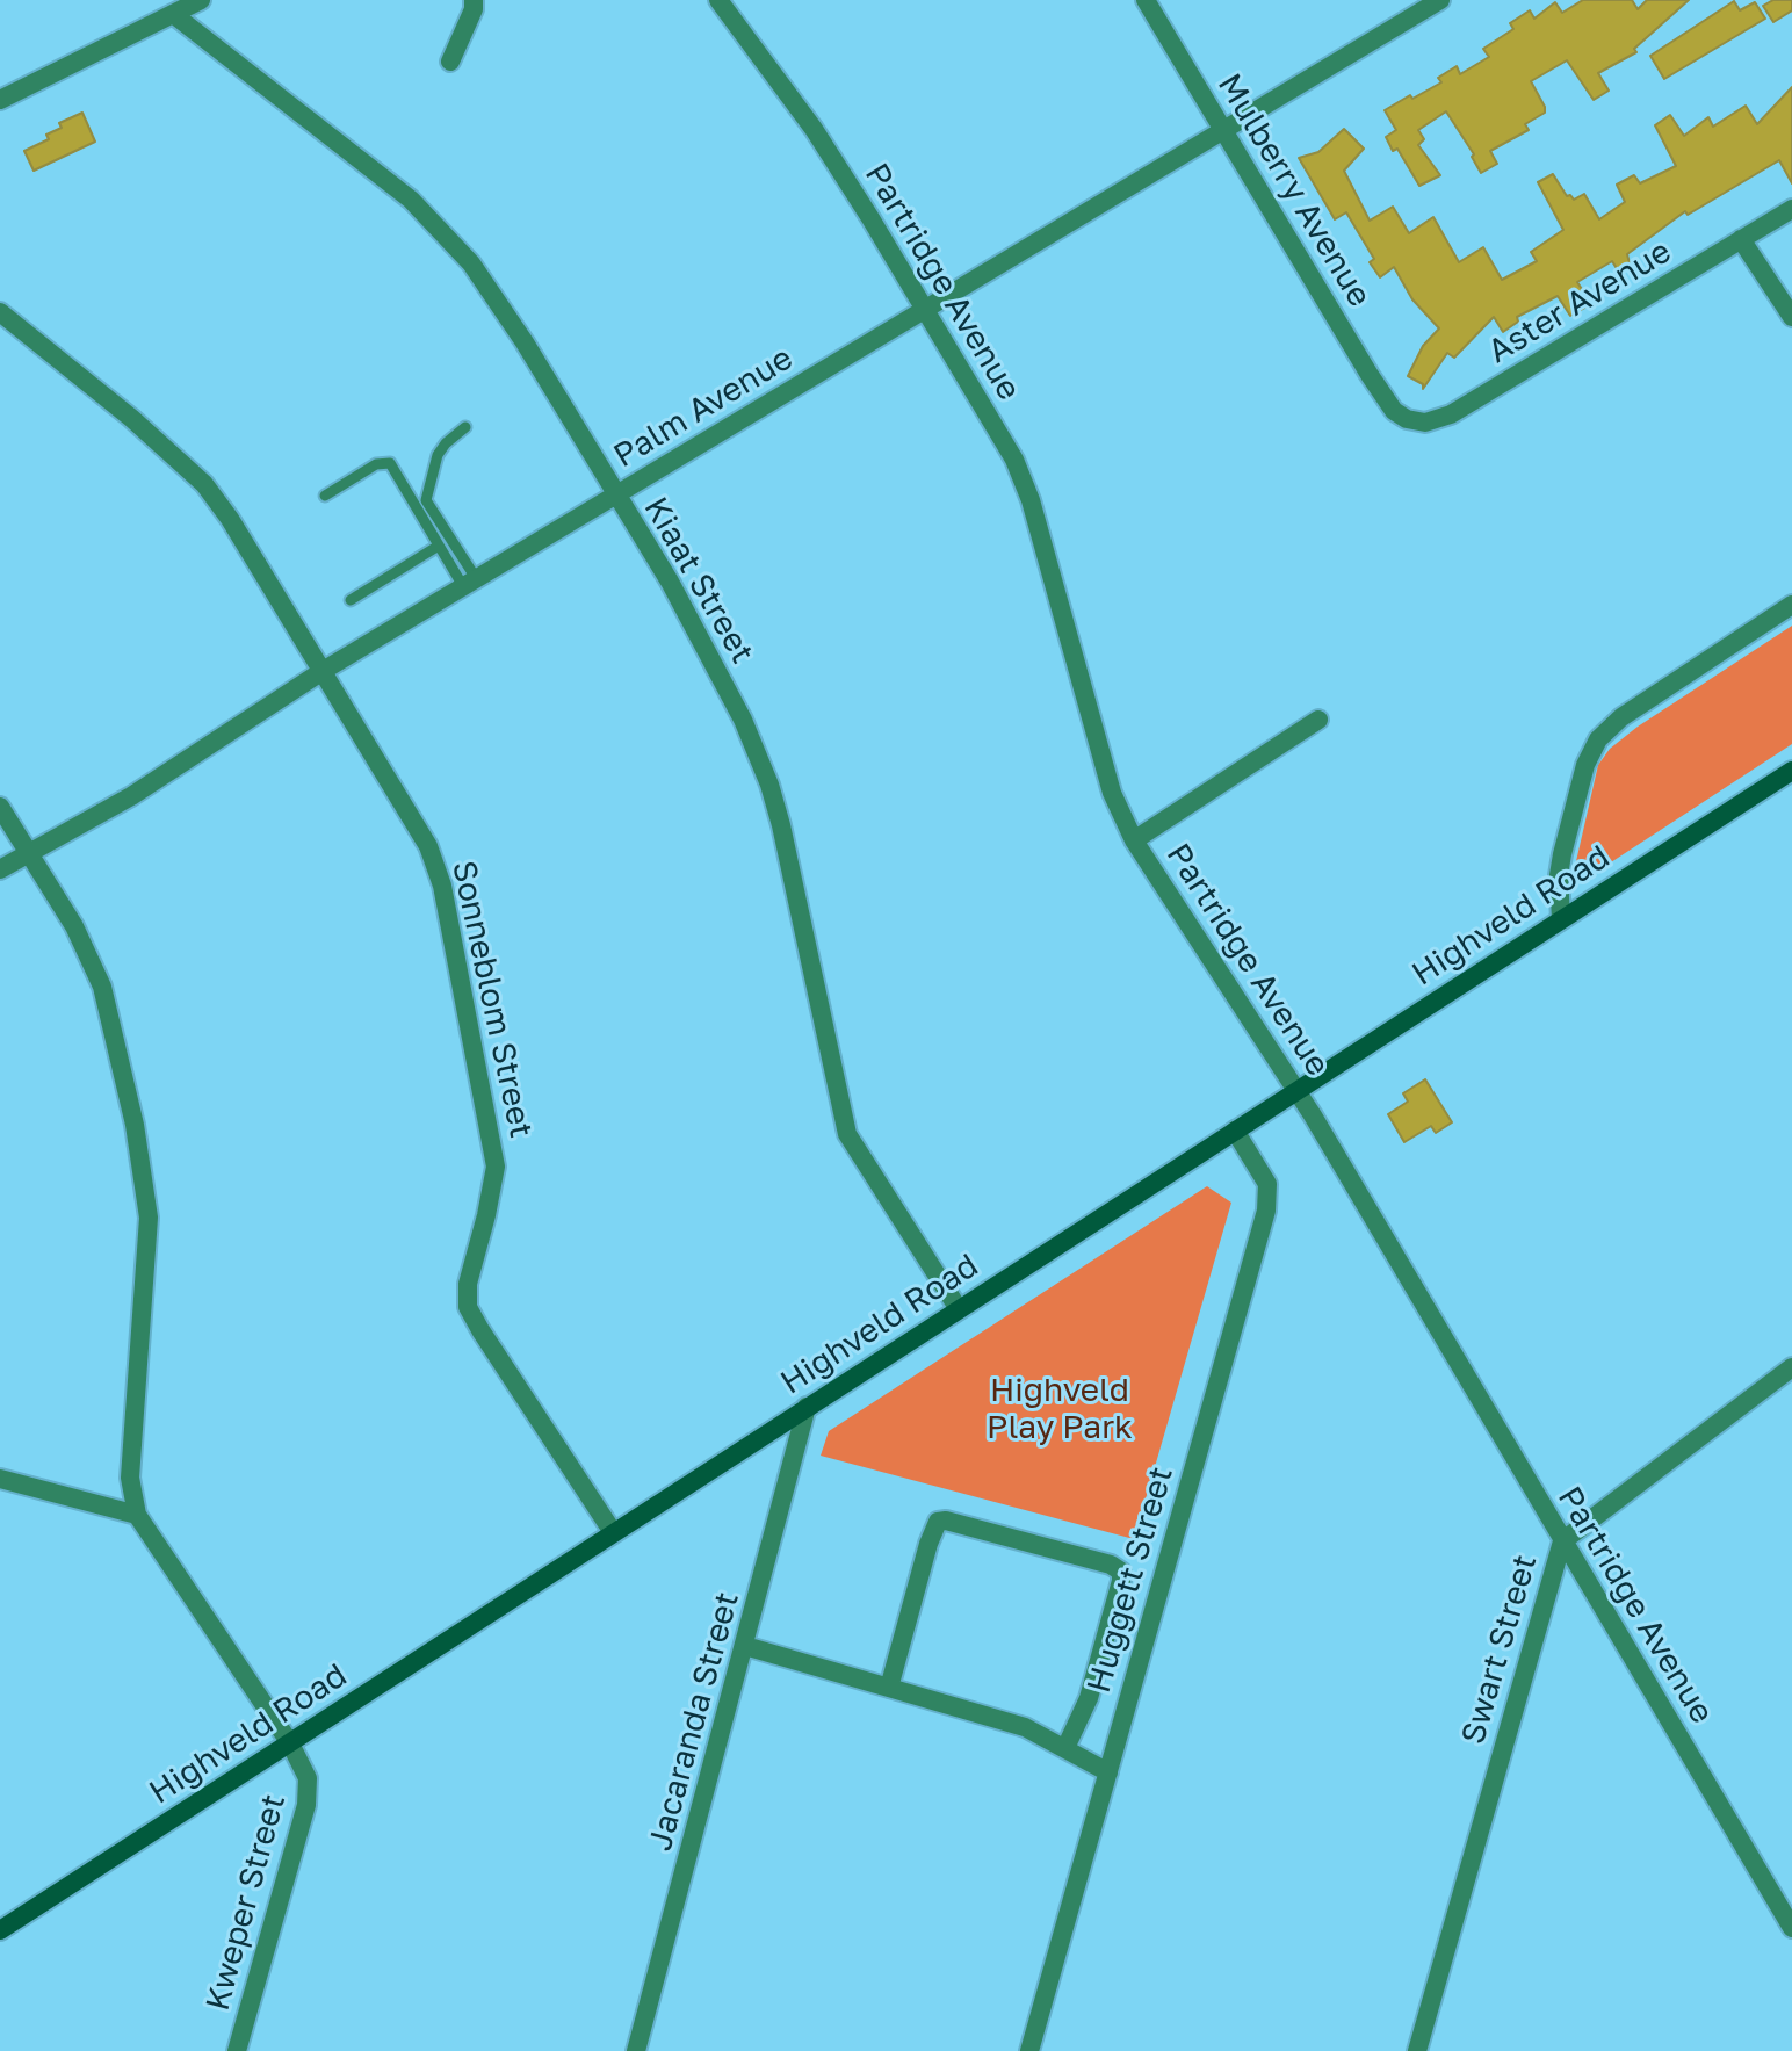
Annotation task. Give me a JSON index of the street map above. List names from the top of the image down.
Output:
{
  "streets": {
    "street": [
      "Mulberry Avenue",
      "Partridge Avenue",
      "Aster Avenue",
      "Palm Avenue",
      "Kiaat Street",
      "Highveld Road",
      "Sonneblom Street",
      "Huggett Street",
      "Swart Street",
      "Jacaranda Street",
      "Kweper Street"
    ]
  },
  "crossings": [
    ["Mulberry Avenue", "Aster Avenue"],
    ["Mulberry Avenue", "Palm Avenue"],
    ["Partridge Avenue", "Palm Avenue"],
    ["Partridge Avenue", "Highveld Road"],
    ["Partridge Avenue", "Swart Street"],
    ["Palm Avenue", "Kiaat Street"],
    ["Palm Avenue", "Sonneblom Street"],
    ["Kiaat Street", "Highveld Road"],
    ["Highveld Road", "Sonneblom Street"],
    ["Highveld Road", "Huggett Street"],
    ["Highveld Road", "Jacaranda Street"],
    ["Highveld Road", "Kweper Street"]
  ],
  "parks": ["Highveld Play Park"]
}
